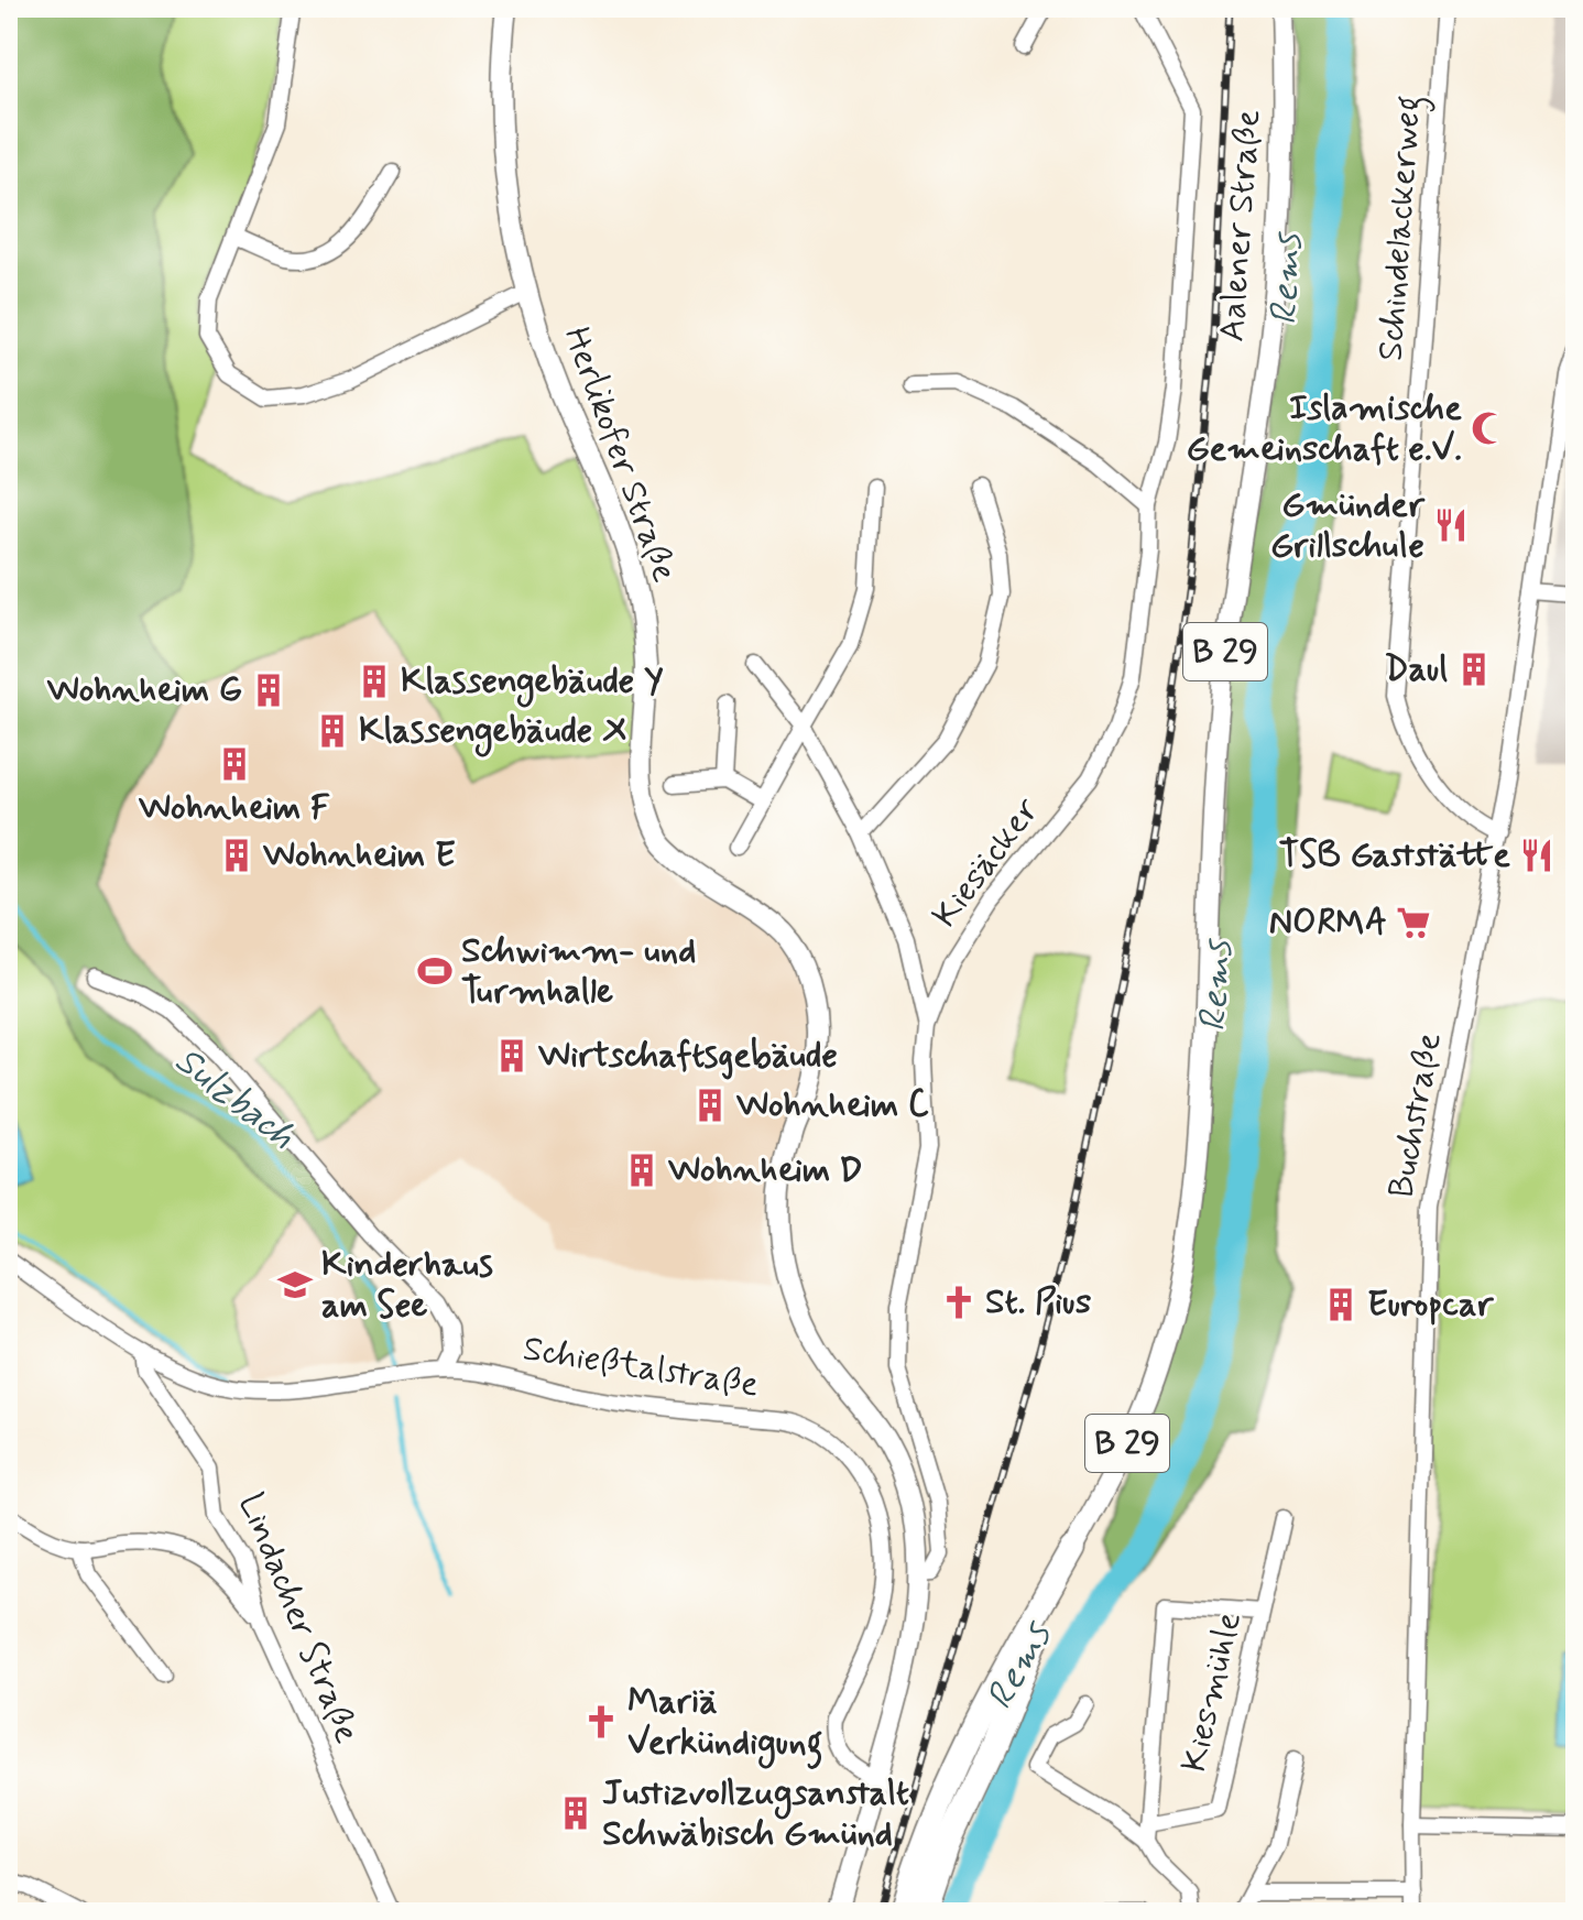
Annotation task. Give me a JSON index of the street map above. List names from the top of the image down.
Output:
{
  "streets": {
    "highway": ["Aalener Straße", "B 29"],
    "main road": ["Herlikofer Straße"],
    "street": [
      "Schindelackerweg",
      "Kiesäcker",
      "Buchstraße",
      "Schießtalstraße",
      "Lindacher Straße",
      "Kiesmühle"
    ]
  },
  "crossings": [
    ["Aalener Straße", "B 29"],
    ["Schindelackerweg", "Buchstraße"],
    ["Herlikofer Straße", "Kiesäcker"],
    ["Herlikofer Straße", "Schießtalstraße"],
    ["Schießtalstraße", "Lindacher Straße"]
  ],
  "water": ["Rems", "Sulzbach"],
  "places": {
    "mosque": ["Islamische Gemeinschaft e.V."],
    "restaurant": ["Gmünder Grillschule", "TSB Gaststätte"],
    "building": [
      "Daul",
      "Klassengebäude Y",
      "Wohnheim G",
      "Klassengebäude X",
      "Wohnheim F",
      "Wohnheim E",
      "Wirtschaftsgebäude",
      "Wohnheim C",
      "Wohnheim D",
      "Europcar",
      "Justizvollzugsanstalt Schwäbisch Gmünd"
    ],
    "supermarket": ["NORMA"],
    "sports": ["Schwimm- und Turmhalle"],
    "school or university": ["Kinderhaus am See"],
    "church": ["St. Pius", "Mariä Verkündigung"]
  }
}
